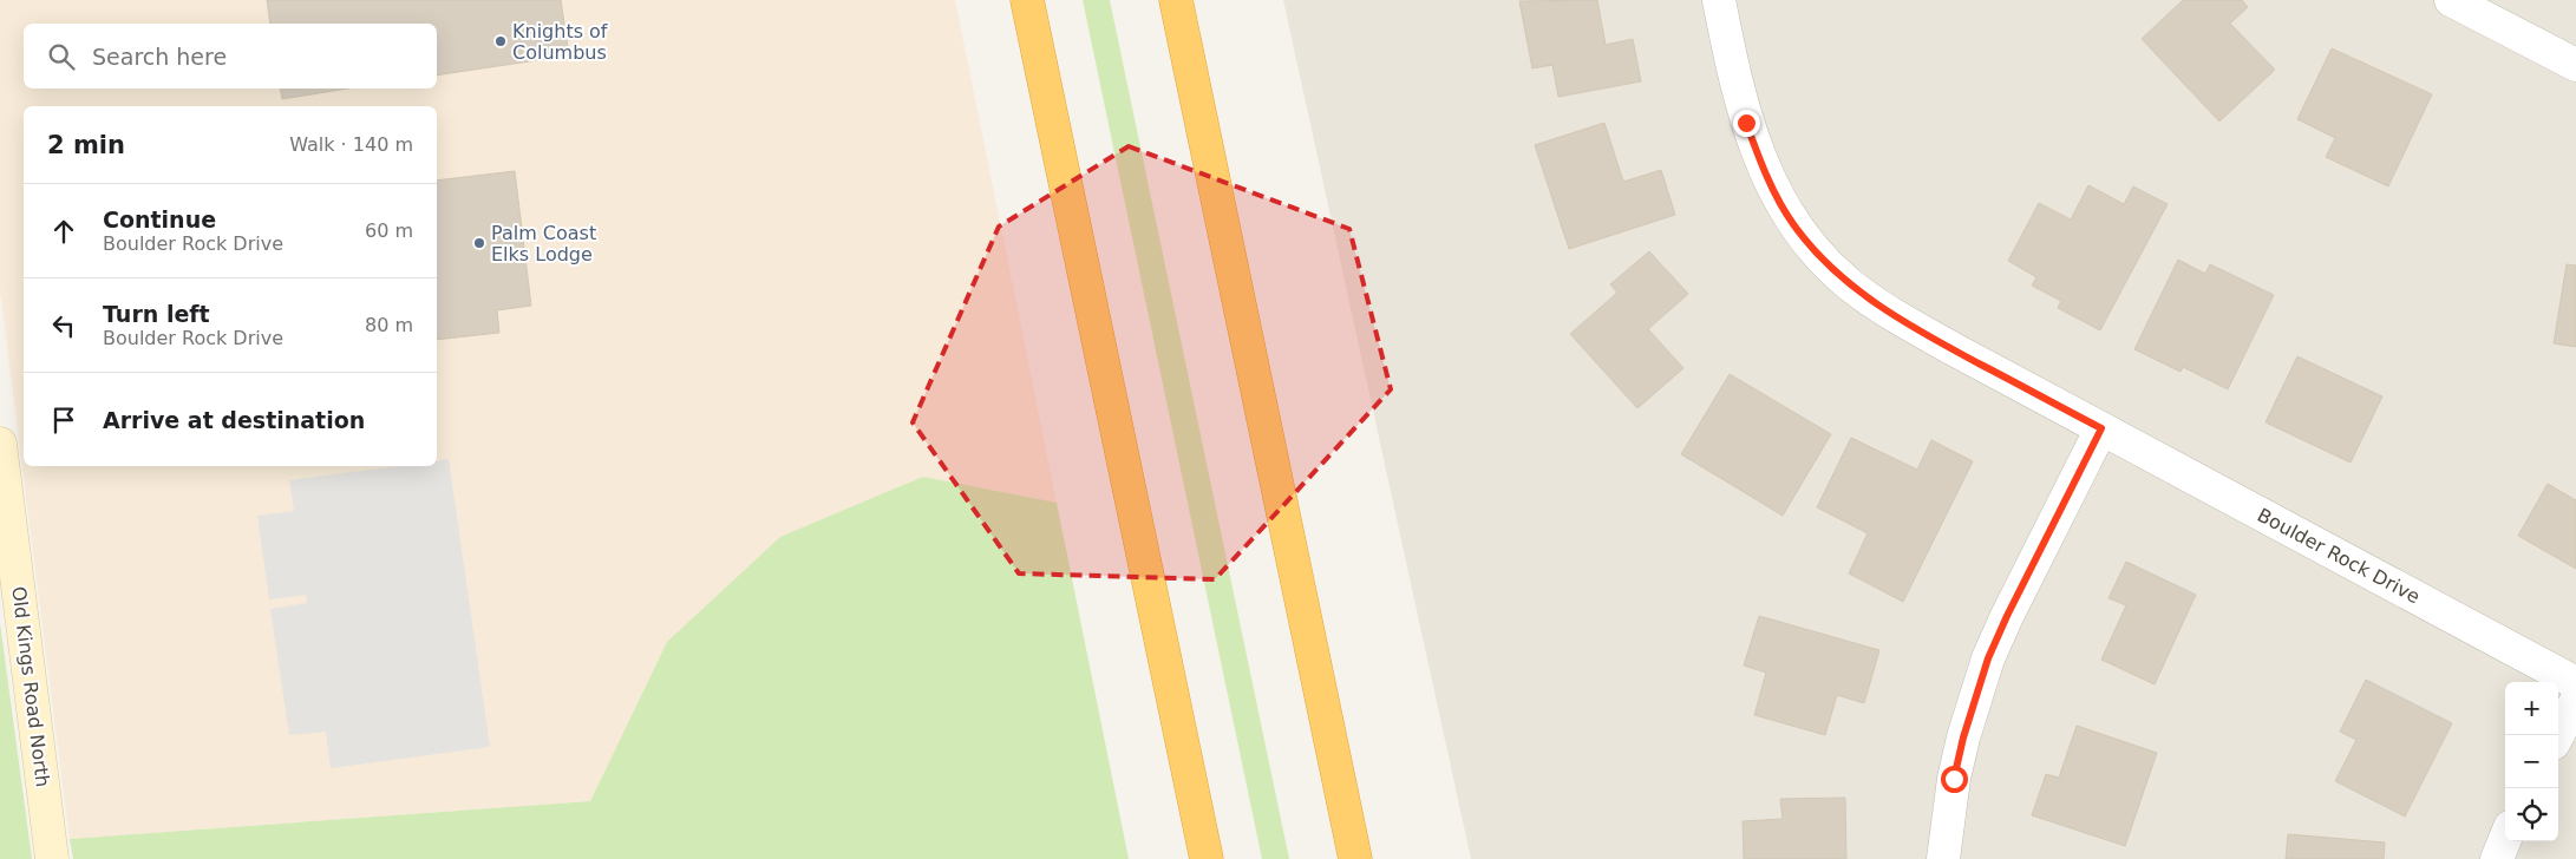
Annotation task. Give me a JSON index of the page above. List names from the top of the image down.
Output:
{
  "streets": {
    "street": ["Boulder Rock Drive", "Old Kings Road North"]
  },
  "places": ["Knights of Columbus", "Palm Coast Elks Lodge"],
  "page": {
    "search": "Search here",
    "heading": ["2 min", "Walk · 140 m"],
    "list": [
      ["Continue", "Boulder Rock Drive", "60 m"],
      ["Turn left", "Boulder Rock Drive", "80 m"],
      "Arrive at destination"
    ],
    "map_buttons": ["+", "−"]
  }
}
